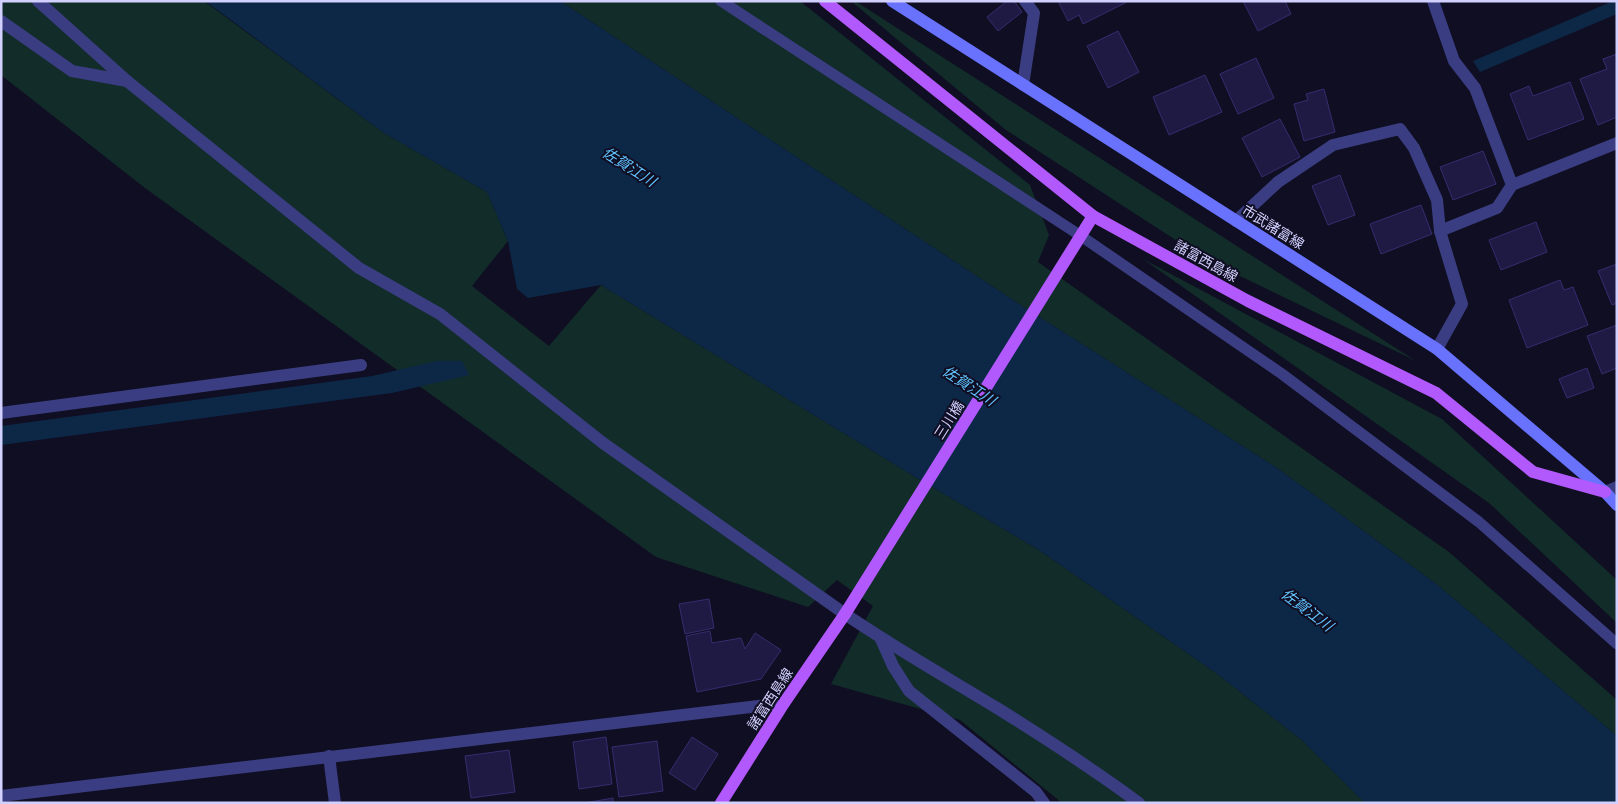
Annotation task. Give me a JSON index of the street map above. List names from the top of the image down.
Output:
{
  "streets": {
    "main road": ["市武諸富線", "諸富西島線", "三川橋"]
  },
  "crossings": [
    ["市武諸富線", "諸富西島線"],
    ["諸富西島線", "三川橋"]
  ],
  "water": ["佐賀江川"]
}
